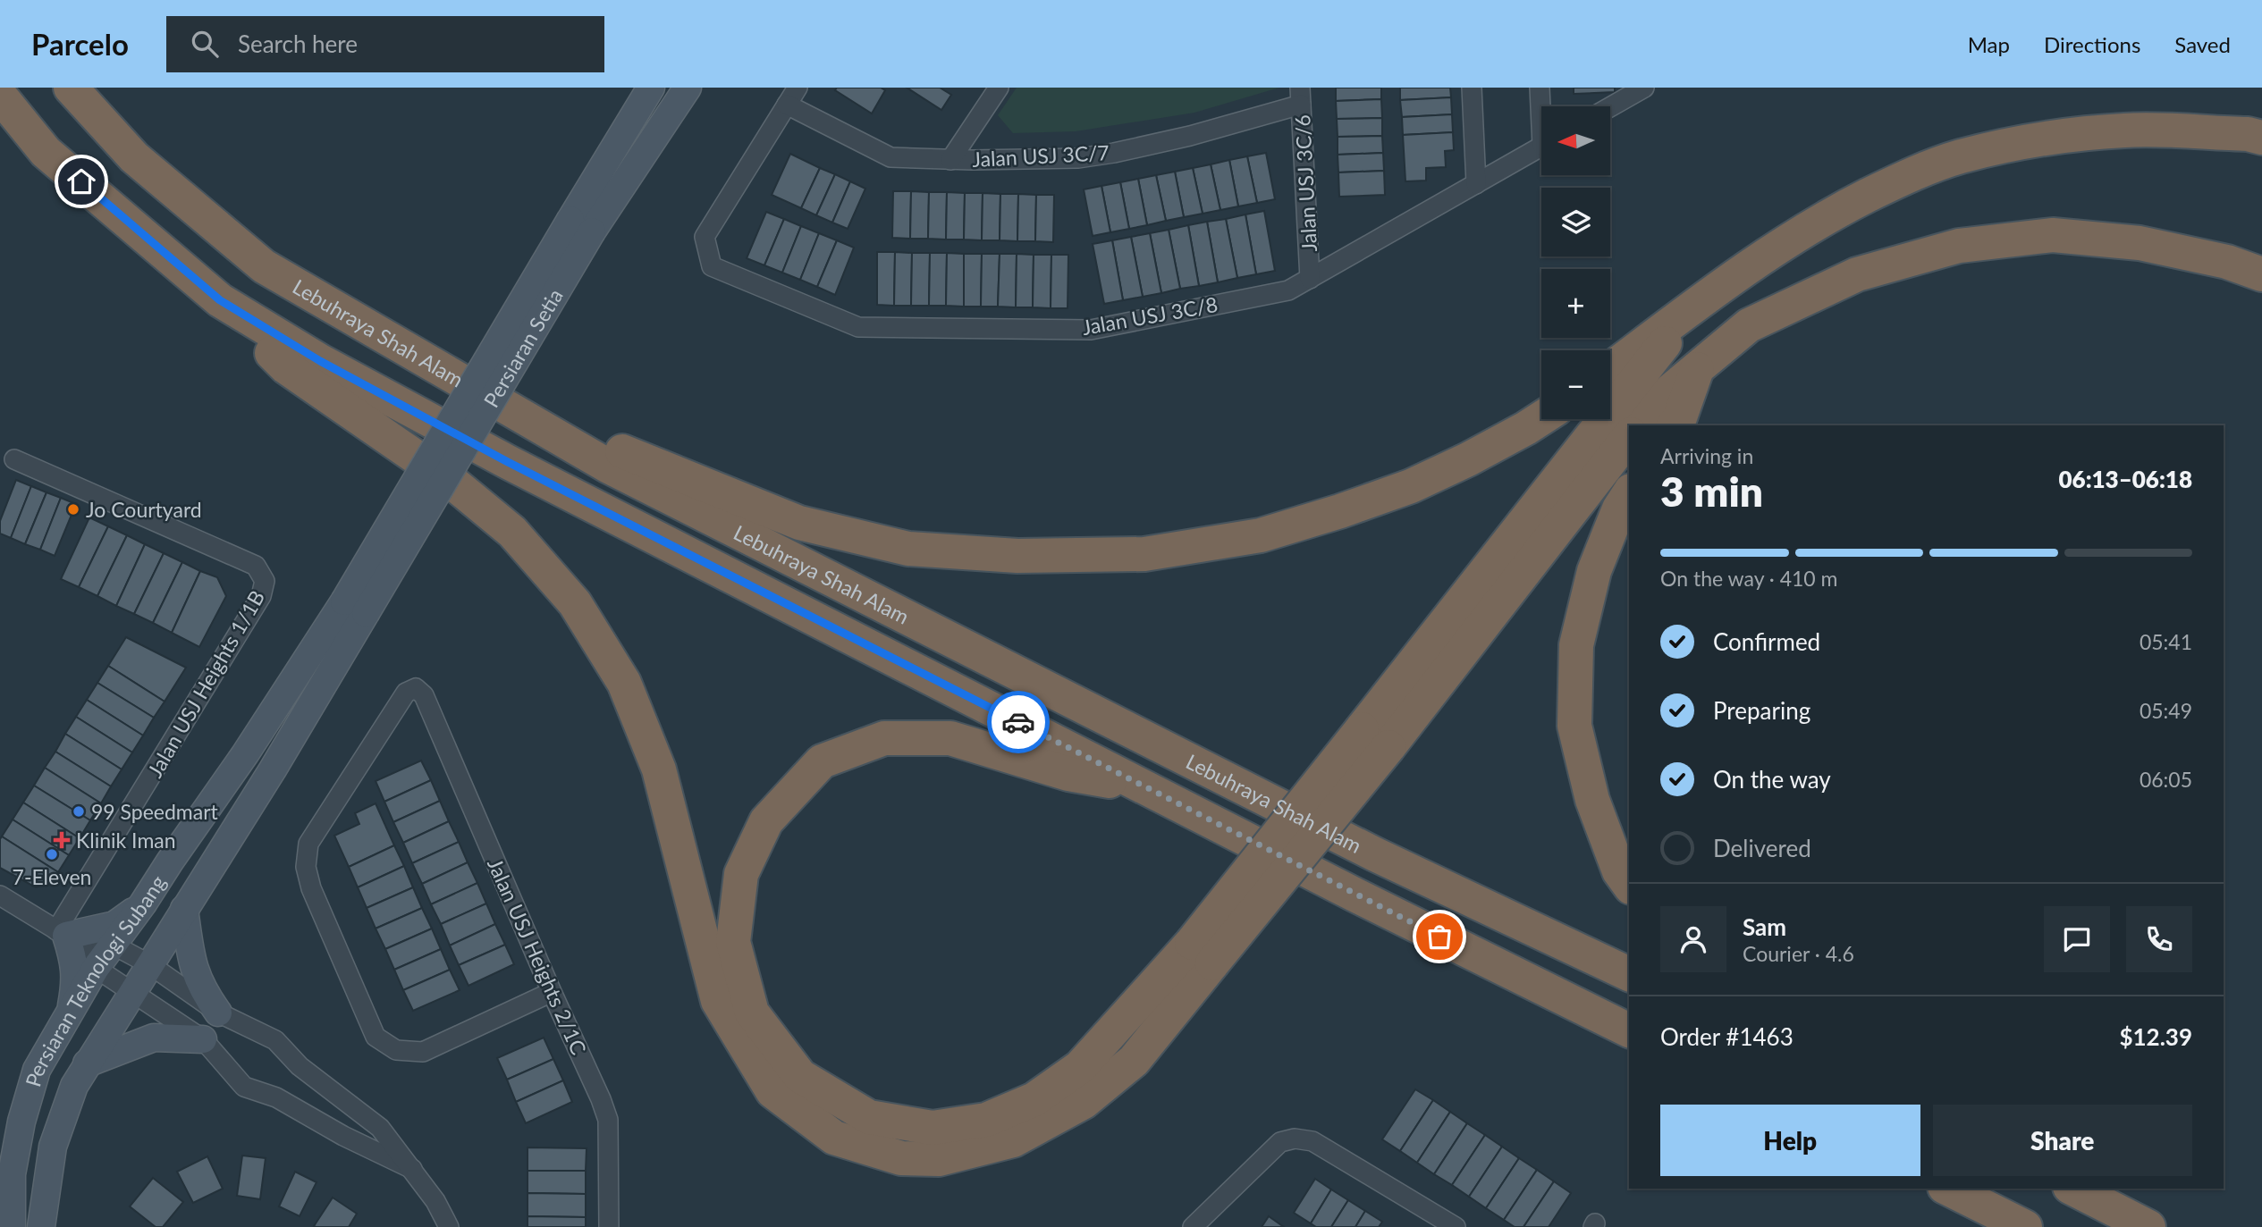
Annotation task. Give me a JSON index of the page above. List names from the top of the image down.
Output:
{
  "streets": {
    "highway": ["Lebuhraya Shah Alam"],
    "main road": ["Persiaran Setia", "Persiaran Teknologi Subang"],
    "street": [
      "Jalan USJ 3C/7",
      "Jalan USJ 3C/6",
      "Jalan USJ 3C/8",
      "Jalan USJ Heights 1/1B",
      "Jalan USJ Heights 2/1C"
    ]
  },
  "crossings": [
    ["Jalan USJ 3C/7", "Jalan USJ 3C/6"],
    ["Jalan USJ 3C/7", "Jalan USJ 3C/8"],
    ["Jalan USJ 3C/6", "Jalan USJ 3C/8"],
    ["Persiaran Setia", "Persiaran Teknologi Subang"],
    ["Jalan USJ Heights 1/1B", "Persiaran Teknologi Subang"]
  ],
  "places": {
    "other": ["Jo Courtyard", "99 Speedmart", "7-Eleven"],
    "health": ["Klinik Iman"]
  },
  "north": "left",
  "page": {
    "header": "Parcelo",
    "search": "Search here",
    "nav": ["Map", "Directions", "Saved"],
    "map_buttons": ["+", "−"],
    "heading": ["3 min", "Arriving in", "06:13–06:18"],
    "panel": [
      "Sam",
      "Courier · 4.6",
      "Order #1463",
      "$12.39"
    ],
    "bar": "On the way · 410 m",
    "list": [
      ["Confirmed", "05:41"],
      ["Preparing", "05:49"],
      ["On the way", "06:05"],
      "Delivered"
    ],
    "buttons": ["Help", "Share"]
  }
}
